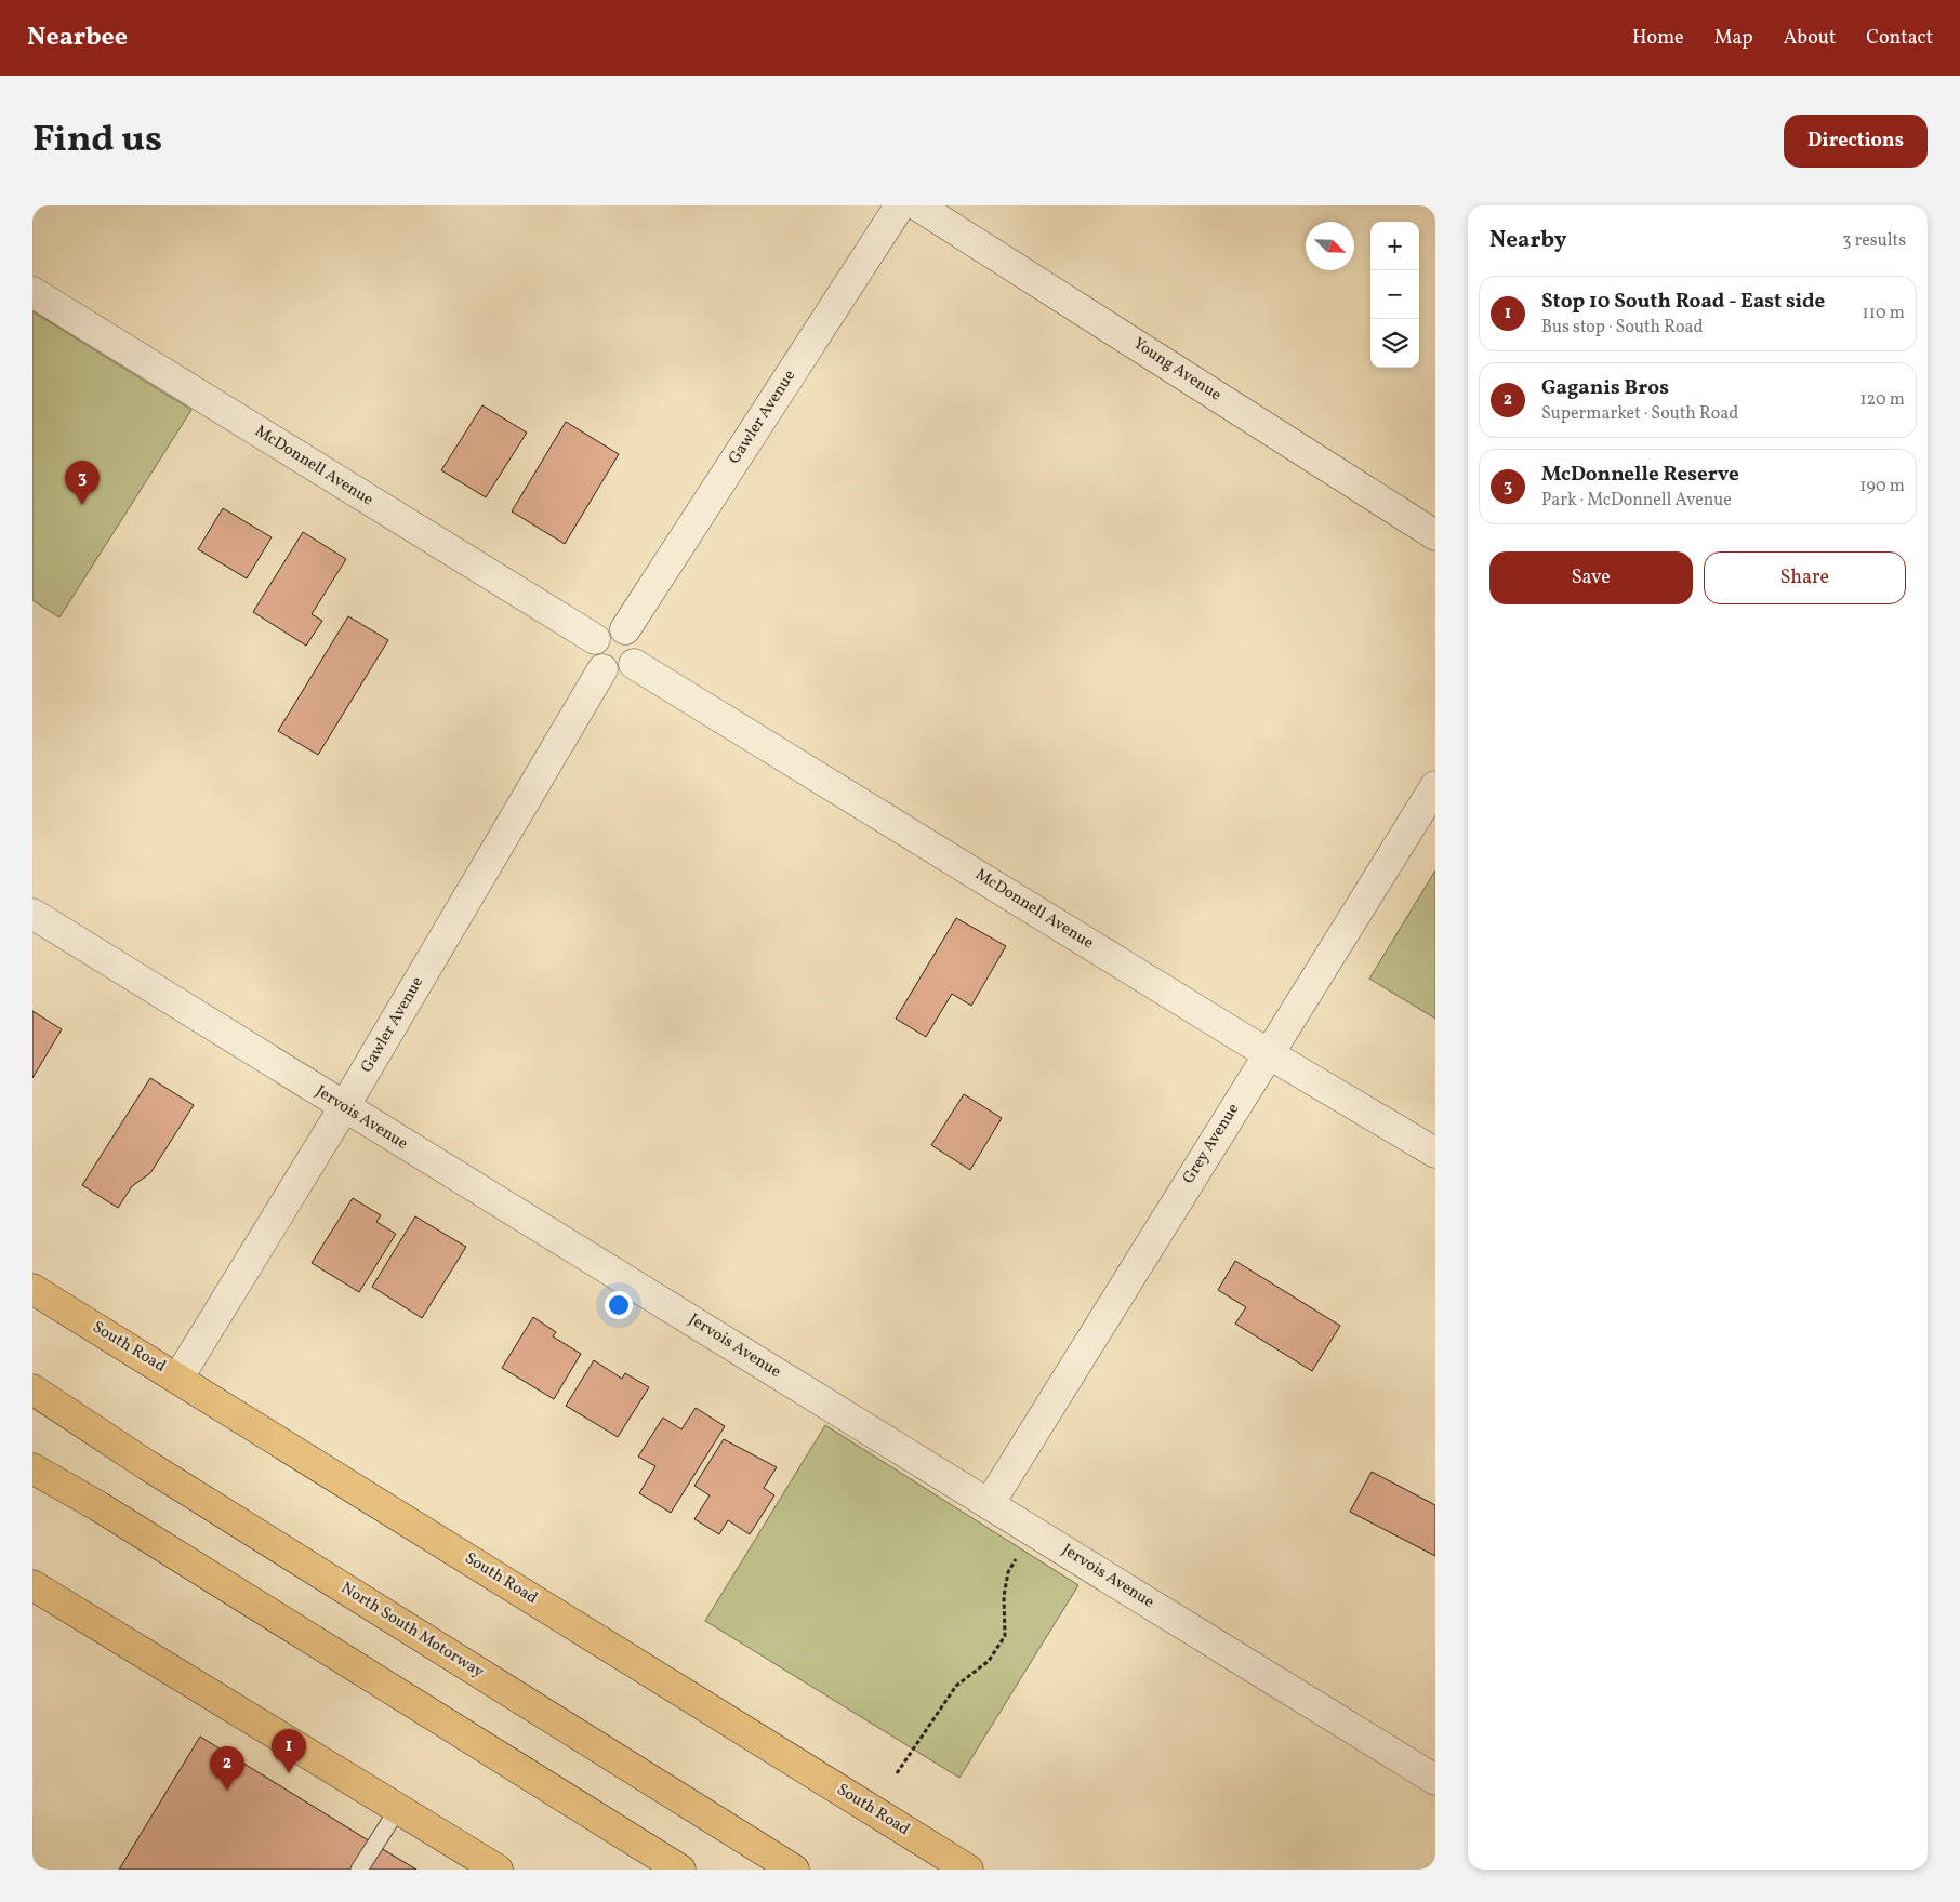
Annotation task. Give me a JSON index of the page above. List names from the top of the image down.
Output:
{
  "streets": {
    "main road": ["South Road", "North South Motorway"],
    "street": [
      "Young Avenue",
      "Gawler Avenue",
      "McDonnell Avenue",
      "Jervois Avenue",
      "Grey Avenue"
    ]
  },
  "crossings": [
    ["Gawler Avenue", "McDonnell Avenue"],
    ["Gawler Avenue", "Jervois Avenue"],
    ["Gawler Avenue", "South Road"],
    ["McDonnell Avenue", "Grey Avenue"],
    ["Jervois Avenue", "Grey Avenue"]
  ],
  "north": "bottom right",
  "page": {
    "header": "Nearbee",
    "nav": [
      "Home",
      "Map",
      "About",
      "Contact"
    ],
    "title": "Find us",
    "buttons": [
      "Directions",
      ["Save", "Share"]
    ],
    "heading": ["Nearby", "3 results"],
    "map_buttons": ["+", "−"],
    "list": [
      {
        "mark": "1",
        "name": "Stop 10 South Road - East side",
        "note": "Bus stop · South Road",
        "value": "110 m"
      },
      {
        "mark": "2",
        "name": "Gaganis Bros",
        "note": "Supermarket · South Road",
        "value": "120 m"
      },
      {
        "mark": "3",
        "name": "McDonnelle Reserve",
        "note": "Park · McDonnell Avenue",
        "value": "190 m"
      }
    ],
    "pins": ["3", "1", "2"]
  }
}
